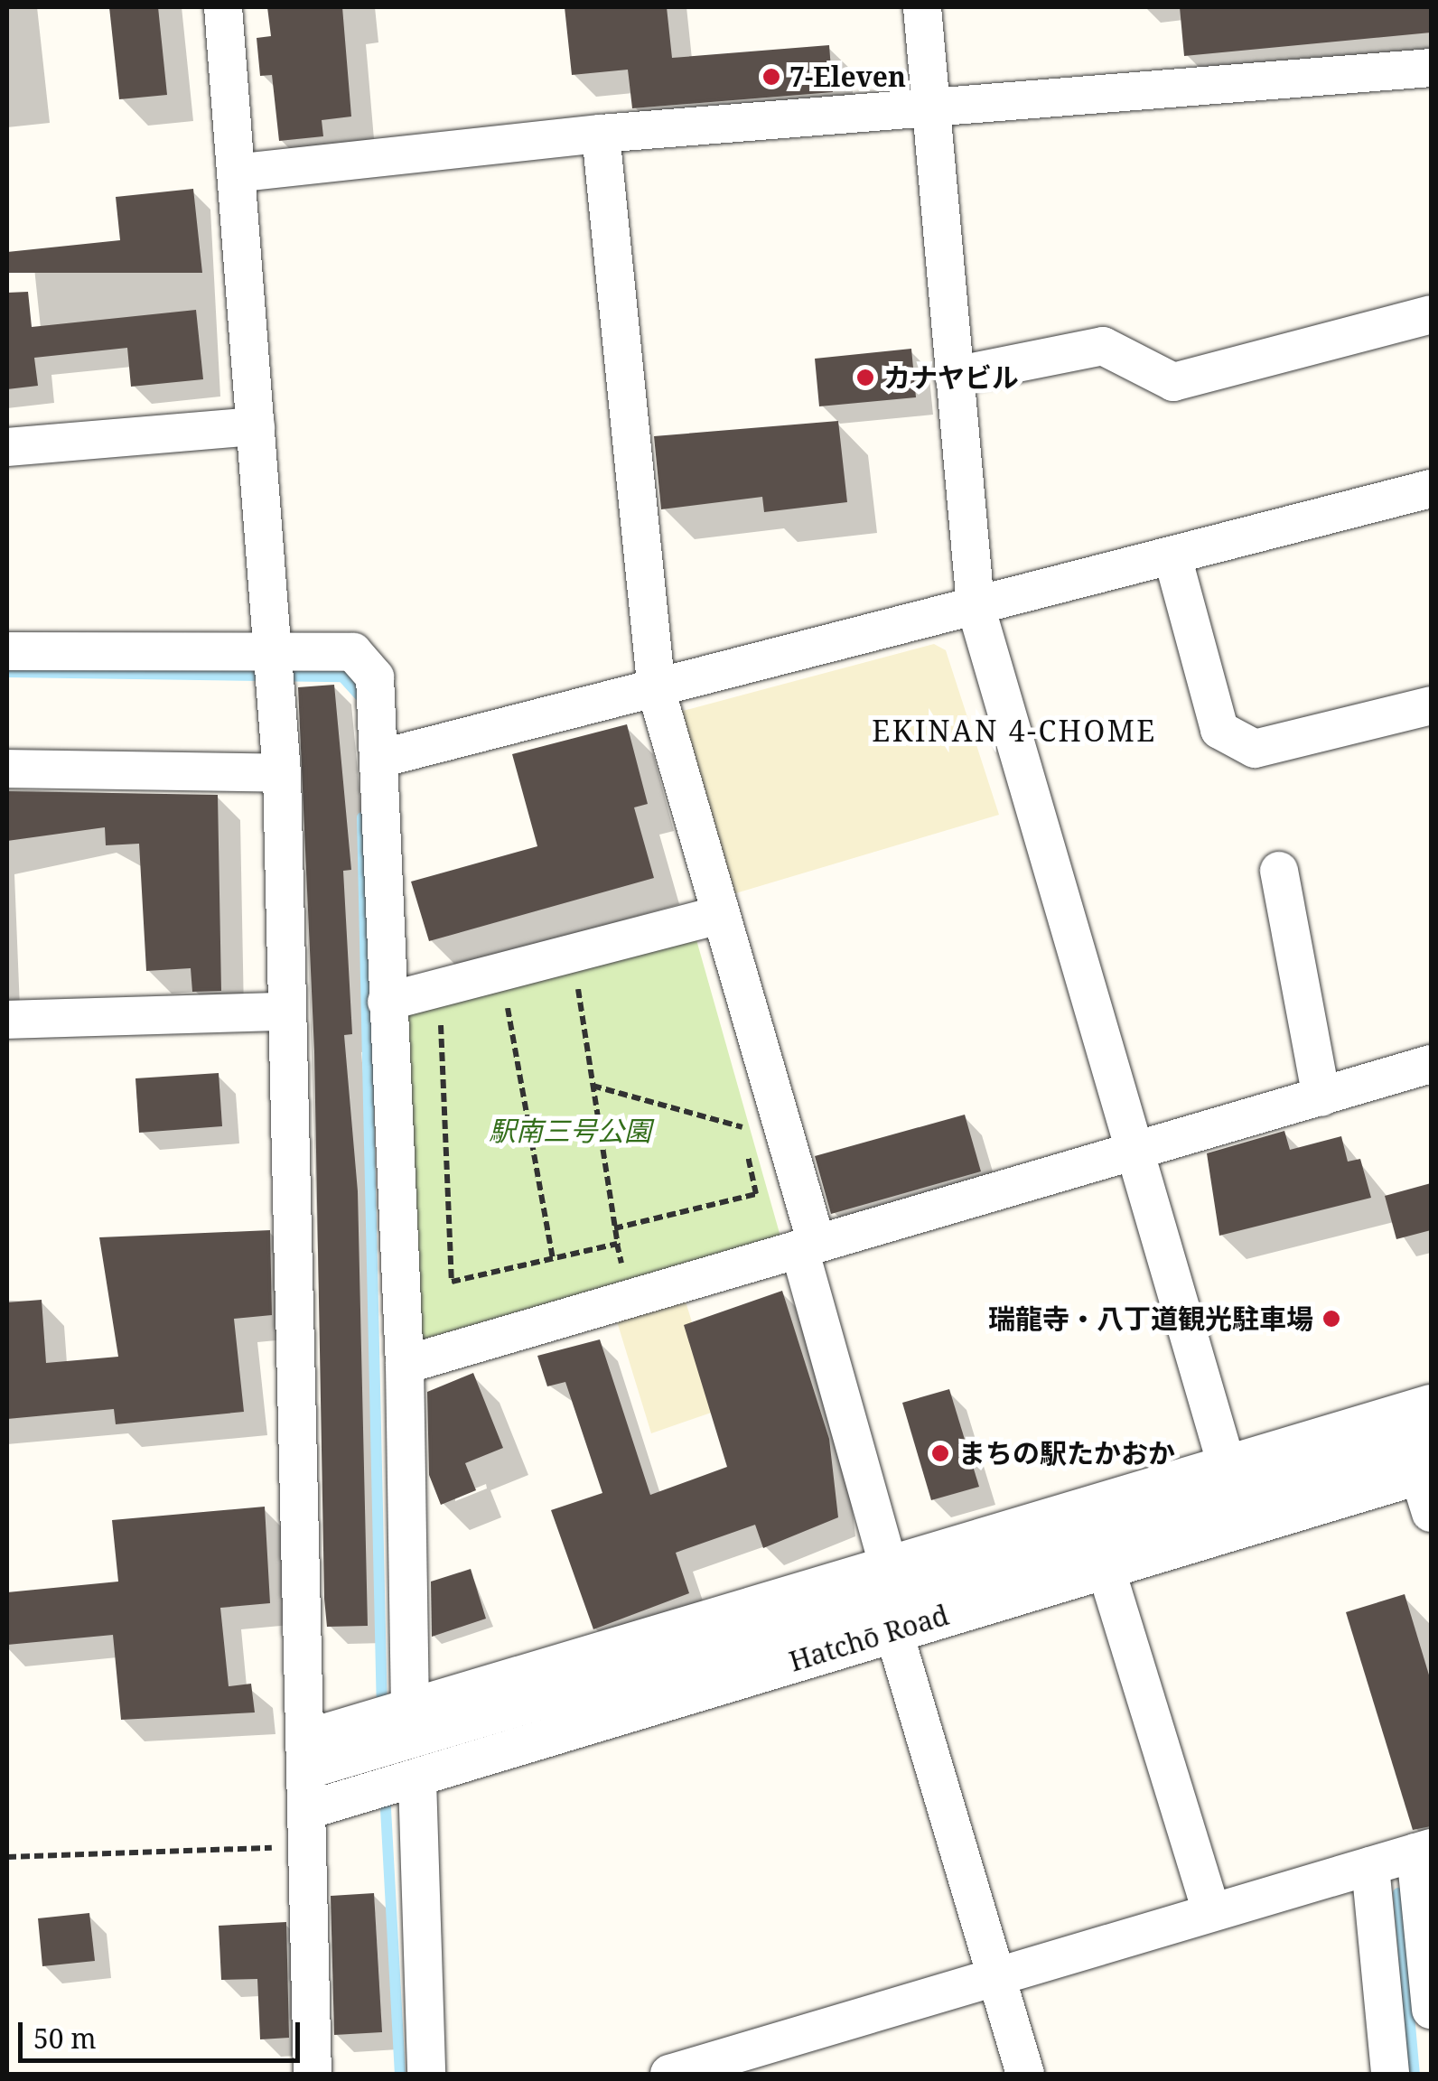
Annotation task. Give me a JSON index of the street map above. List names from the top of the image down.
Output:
{
  "streets": {
    "street": ["Hatchō Road"]
  },
  "districts": ["EKINAN 4-CHOME"],
  "parks": ["駅南三号公園"],
  "places": [
    "7-Eleven",
    "カナヤビル",
    "瑞龍寺・八丁道観光駐車場",
    "まちの駅たかおか"
  ],
  "scale_bar": "50 m"
}
